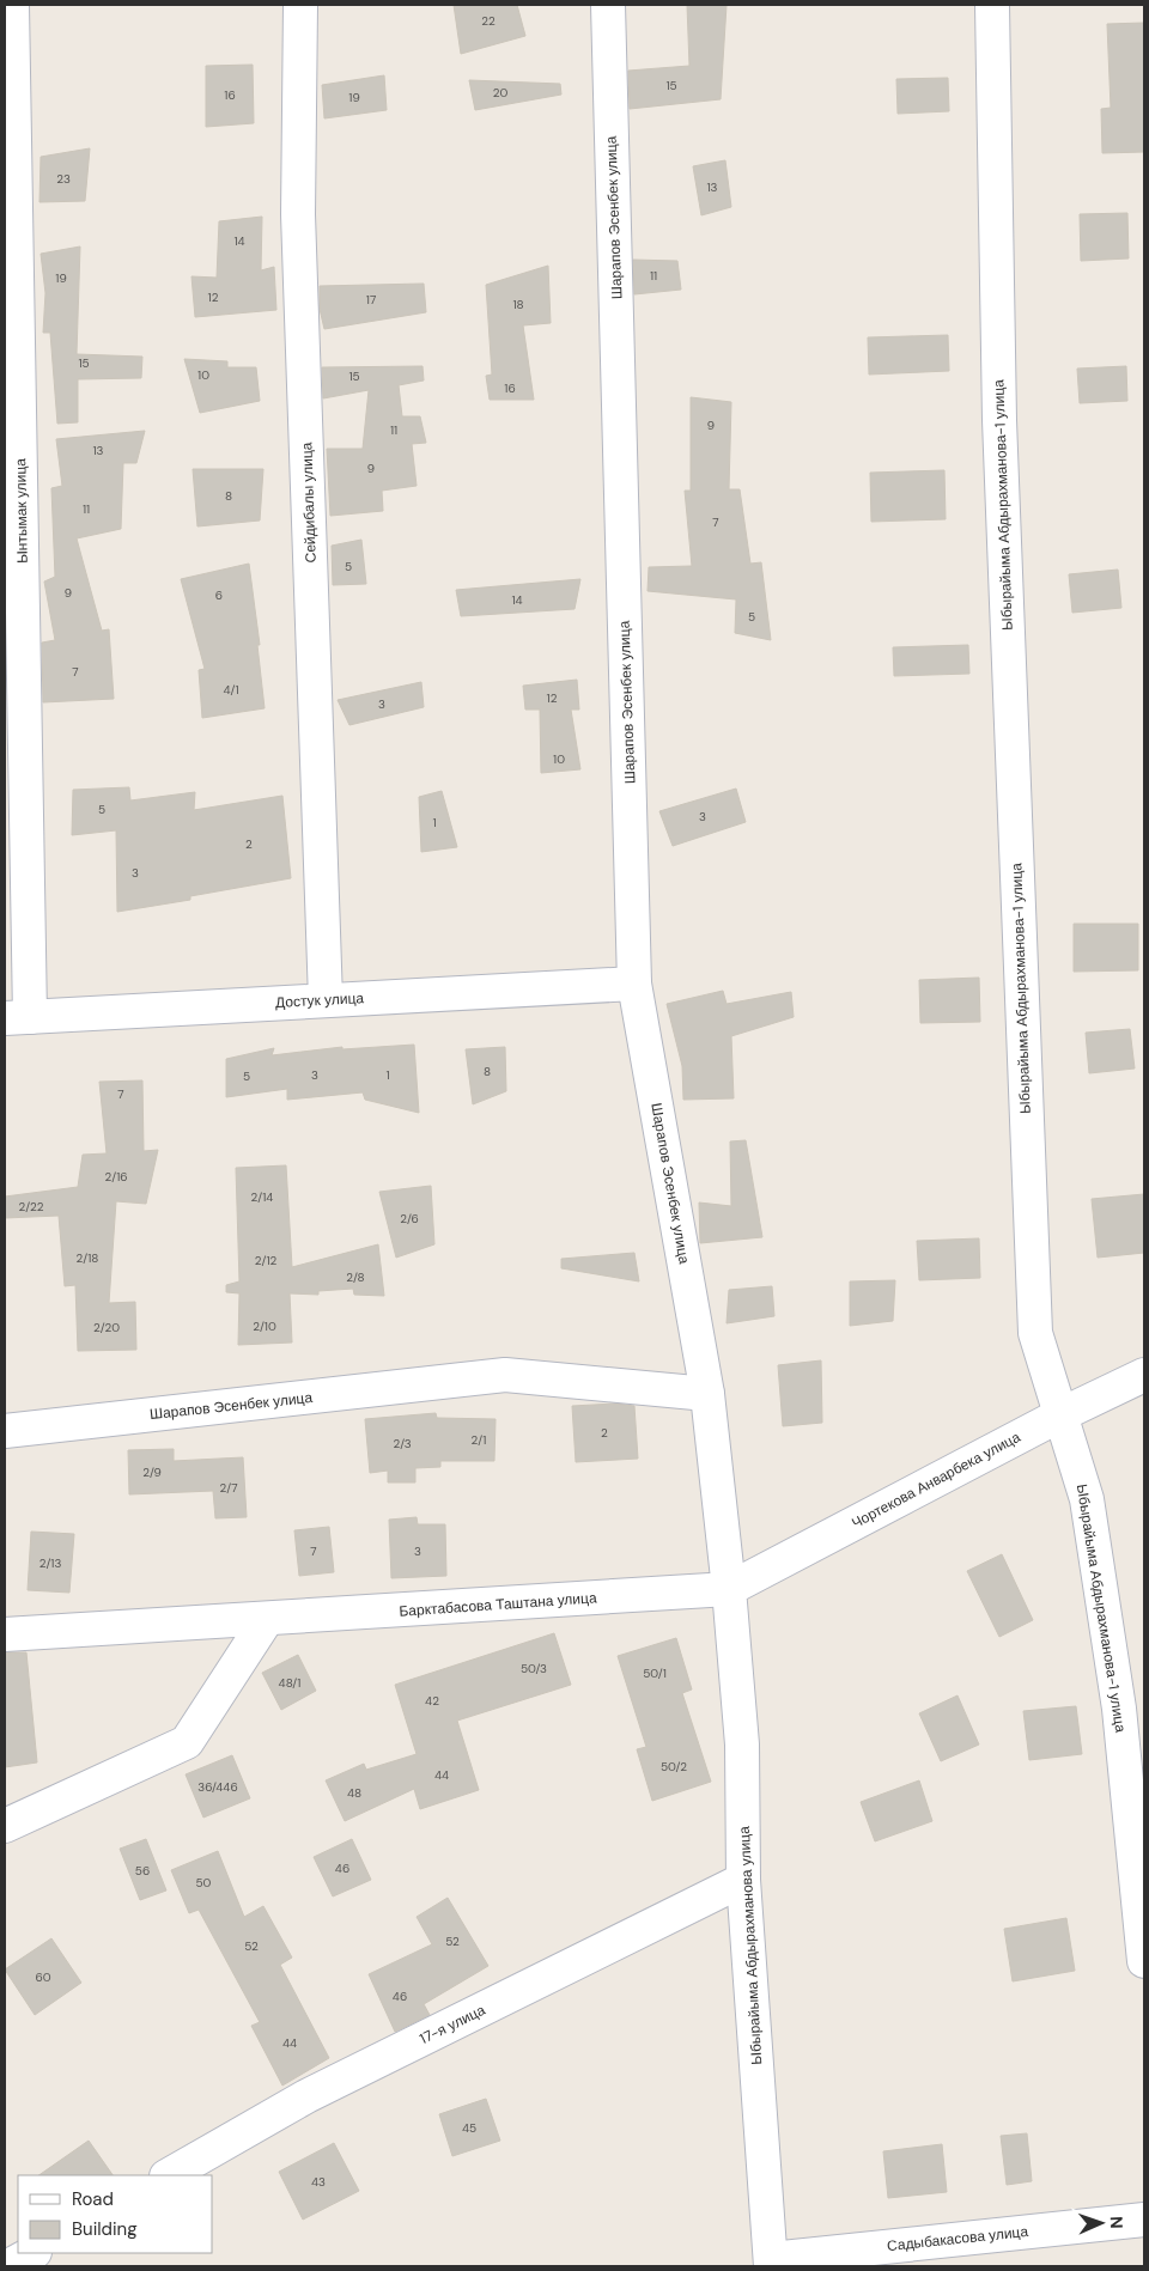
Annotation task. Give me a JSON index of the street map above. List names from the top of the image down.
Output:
{
  "streets": {
    "street": [
      "Шарапов Эсенбек улица",
      "Сейдибалы улица",
      "Ыбырайыма Абдырахманова-1 улица",
      "Ынтымак улица",
      "Достук улица",
      "Чортекова Анварбека улица",
      "Барктабасова Таштана улица",
      "Ыбырайыма Абдырахманова улица",
      "17-я улица",
      "Садыбакасова улица"
    ]
  },
  "crossings": [
    ["Шарапов Эсенбек улица", "Достук улица"],
    ["Шарапов Эсенбек улица", "Чортекова Анварбека улица"],
    ["Шарапов Эсенбек улица", "Барктабасова Таштана улица"],
    ["Шарапов Эсенбек улица", "Ыбырайыма Абдырахманова улица"],
    ["Сейдибалы улица", "Достук улица"],
    ["Ыбырайыма Абдырахманова-1 улица", "Чортекова Анварбека улица"],
    ["Ынтымак улица", "Достук улица"],
    ["Чортекова Анварбека улица", "Барктабасова Таштана улица"],
    ["Чортекова Анварбека улица", "Ыбырайыма Абдырахманова улица"],
    ["Барктабасова Таштана улица", "Ыбырайыма Абдырахманова улица"],
    ["Ыбырайыма Абдырахманова улица", "17-я улица"],
    ["Ыбырайыма Абдырахманова улица", "Садыбакасова улица"]
  ],
  "house_numbers": [
    "22",
    "15",
    "20",
    "16",
    "19",
    "23",
    "13",
    "14",
    "11",
    "19",
    "12",
    "17",
    "18",
    "15",
    "10",
    "15",
    "16",
    "9",
    "11",
    "13",
    "9",
    "8",
    "11",
    "7",
    "5",
    "9",
    "6",
    "14",
    "5",
    "7",
    "4/1",
    "12",
    "3",
    "10",
    "5",
    "3",
    "1",
    "2",
    "3",
    "8",
    "3",
    "1",
    "5",
    "7",
    "2/16",
    "2/14",
    "2/22",
    "2/6",
    "2/18",
    "2/12",
    "2/8",
    "2/10",
    "2/20",
    "2",
    "2/1",
    "2/3",
    "2/9",
    "2/7",
    "7",
    "3",
    "2/13",
    "50/3",
    "50/1",
    "48/1",
    "42",
    "50/2",
    "44",
    "36/446",
    "48",
    "46",
    "56",
    "50",
    "52",
    "52",
    "60",
    "46",
    "44",
    "45",
    "43"
  ],
  "legend": ["Road", "Building"],
  "north": "right"
}
